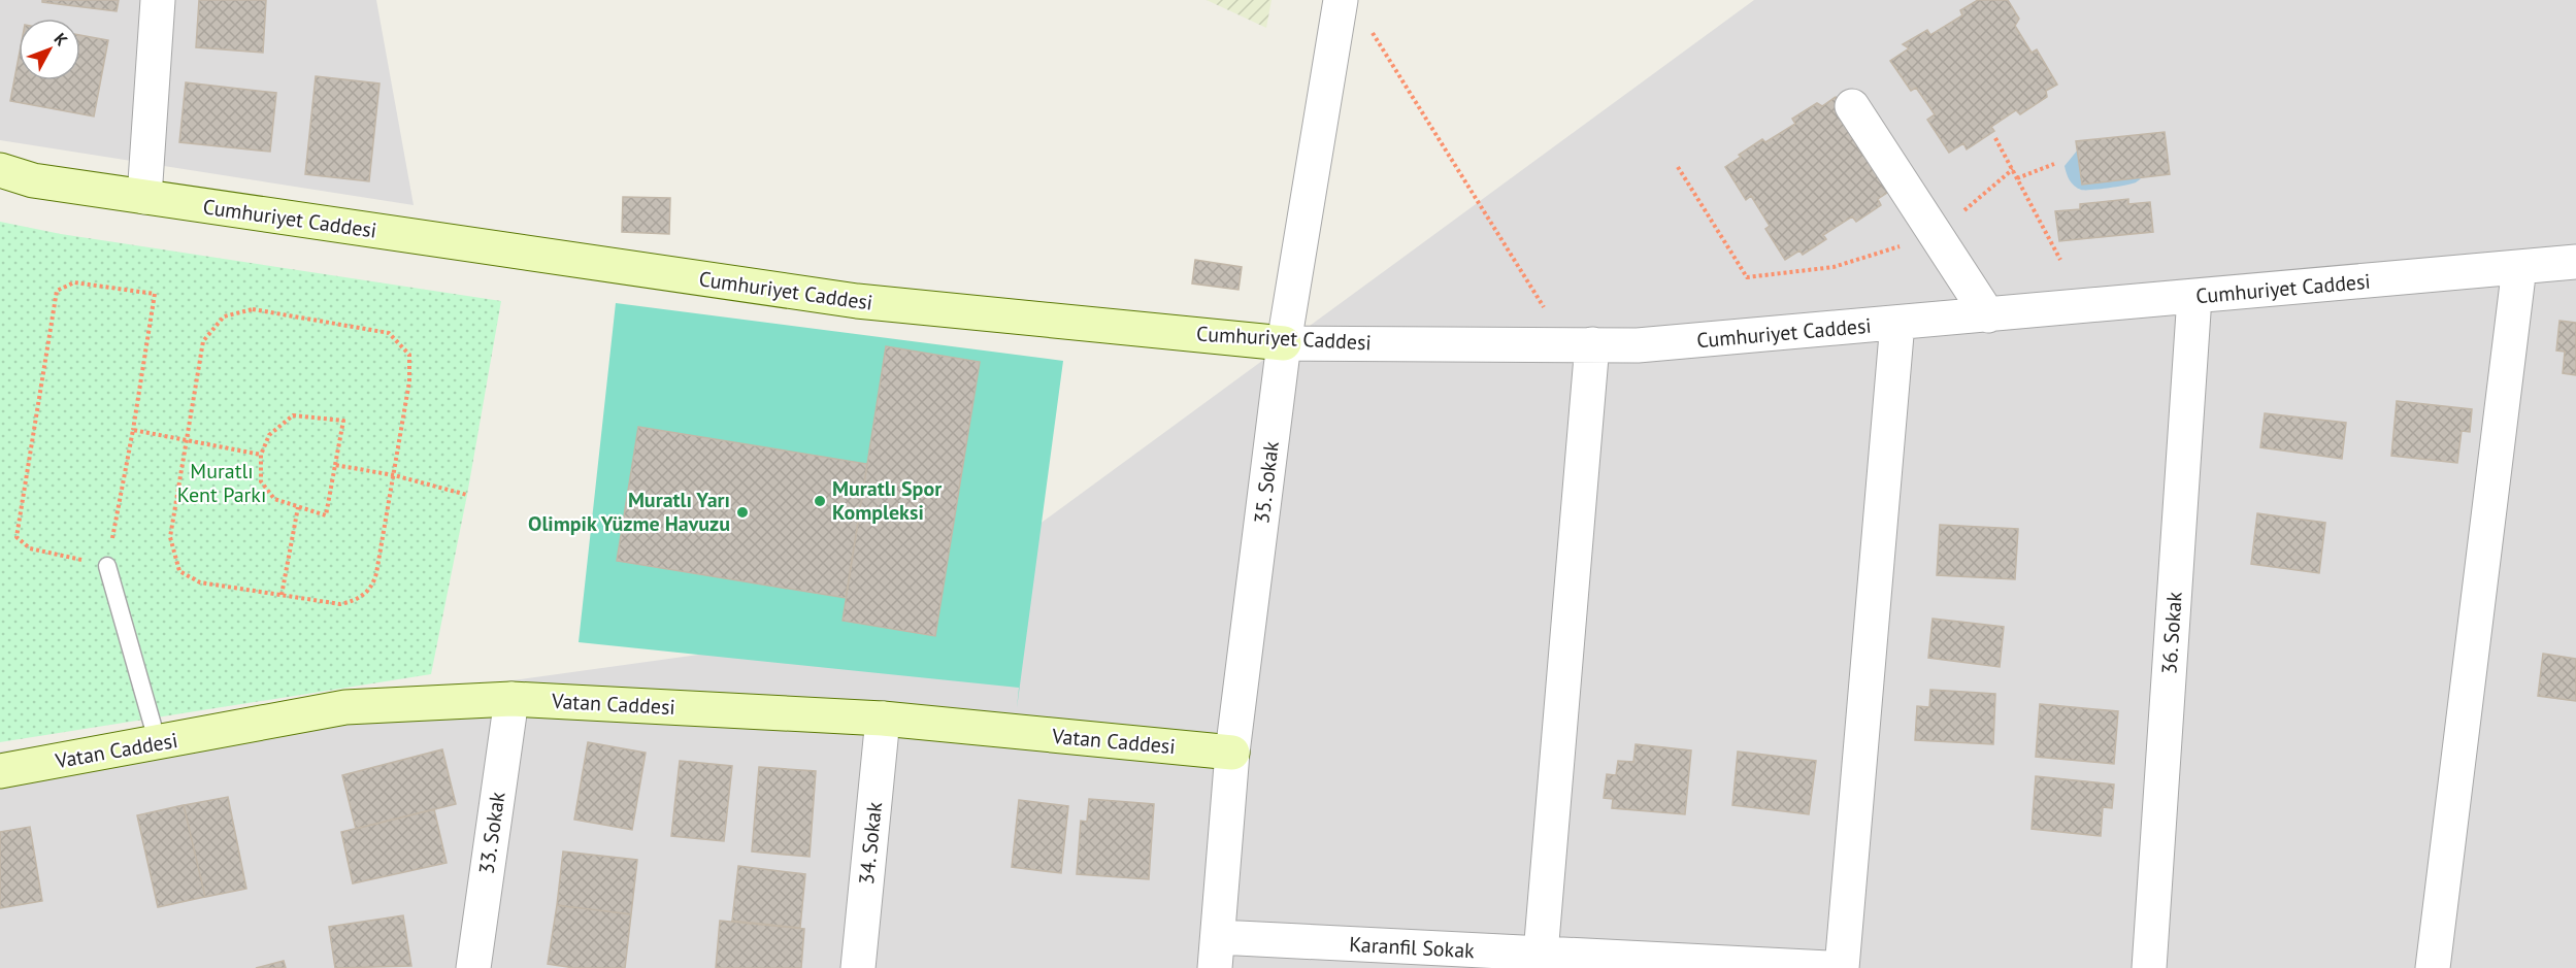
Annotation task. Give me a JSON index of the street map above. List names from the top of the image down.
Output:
{
  "streets": {
    "street": [
      "Cumhuriyet Caddesi",
      "35. Sokak",
      "36. Sokak",
      "Vatan Caddesi",
      "33. Sokak",
      "34. Sokak",
      "Karanfil Sokak"
    ]
  },
  "crossings": [
    ["Cumhuriyet Caddesi", "35. Sokak"],
    ["Cumhuriyet Caddesi", "36. Sokak"],
    ["35. Sokak", "Vatan Caddesi"],
    ["35. Sokak", "Karanfil Sokak"],
    ["Vatan Caddesi", "33. Sokak"],
    ["Vatan Caddesi", "34. Sokak"]
  ],
  "parks": ["Muratlı Kent Parkı"],
  "places": ["Muratlı Spor Kompleksi", "Muratlı Yarı Olimpik Yüzme Havuzu"],
  "north": "top right"
}
